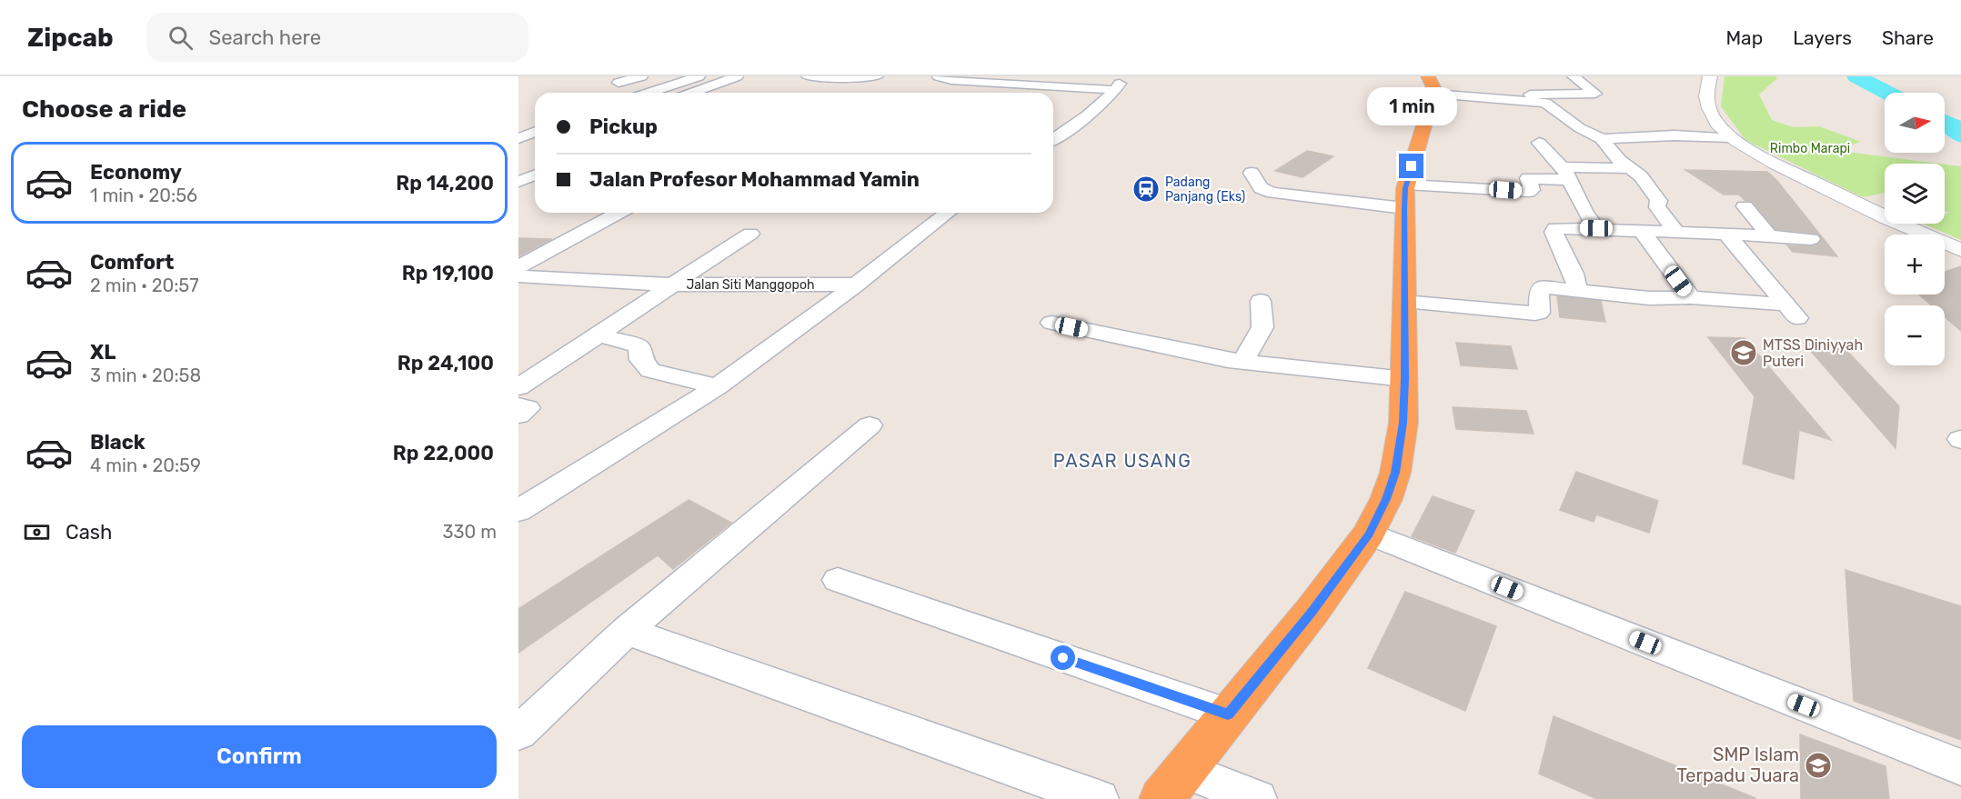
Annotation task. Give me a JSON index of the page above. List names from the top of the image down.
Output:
{
  "streets": {
    "street": ["Jalan Siti Manggopoh"]
  },
  "districts": ["PASAR USANG"],
  "parks": ["Rimbo Marapi"],
  "places": {
    "station": ["Padang Panjang (Eks)"],
    "school or university": ["MTSS Diniyyah Puteri", "SMP Islam Terpadu Juara"]
  },
  "north": "right",
  "page": {
    "header": "Zipcab",
    "search": "Search here",
    "nav": ["Map", "Layers", "Share"],
    "heading": "Choose a ride",
    "bubble": "1 min",
    "map_buttons": ["+", "−"],
    "banner": ["Pickup", "Jalan Profesor Mohammad Yamin"],
    "list": [
      {
        "name": "Economy",
        "note": "1 min · 20:56",
        "value": "Rp 14,200"
      },
      {
        "name": "Comfort",
        "note": "2 min · 20:57",
        "value": "Rp 19,100"
      },
      {
        "name": "XL",
        "note": "3 min · 20:58",
        "value": "Rp 24,100"
      },
      {
        "name": "Black",
        "note": "4 min · 20:59",
        "value": "Rp 22,000"
      }
    ],
    "pay": ["Cash", "330 m"],
    "buttons": "Confirm"
  }
}
